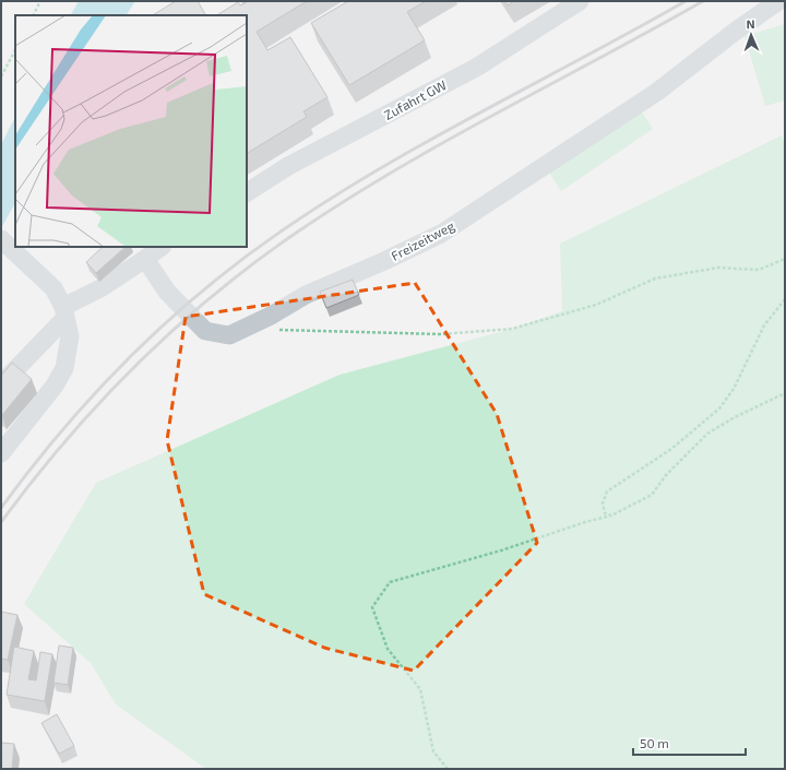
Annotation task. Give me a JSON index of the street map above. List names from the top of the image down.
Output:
{
  "streets": {
    "street": ["Zufahrt GW", "Freizeitweg"]
  },
  "scale_bar": "50 m",
  "north": "top"
}
